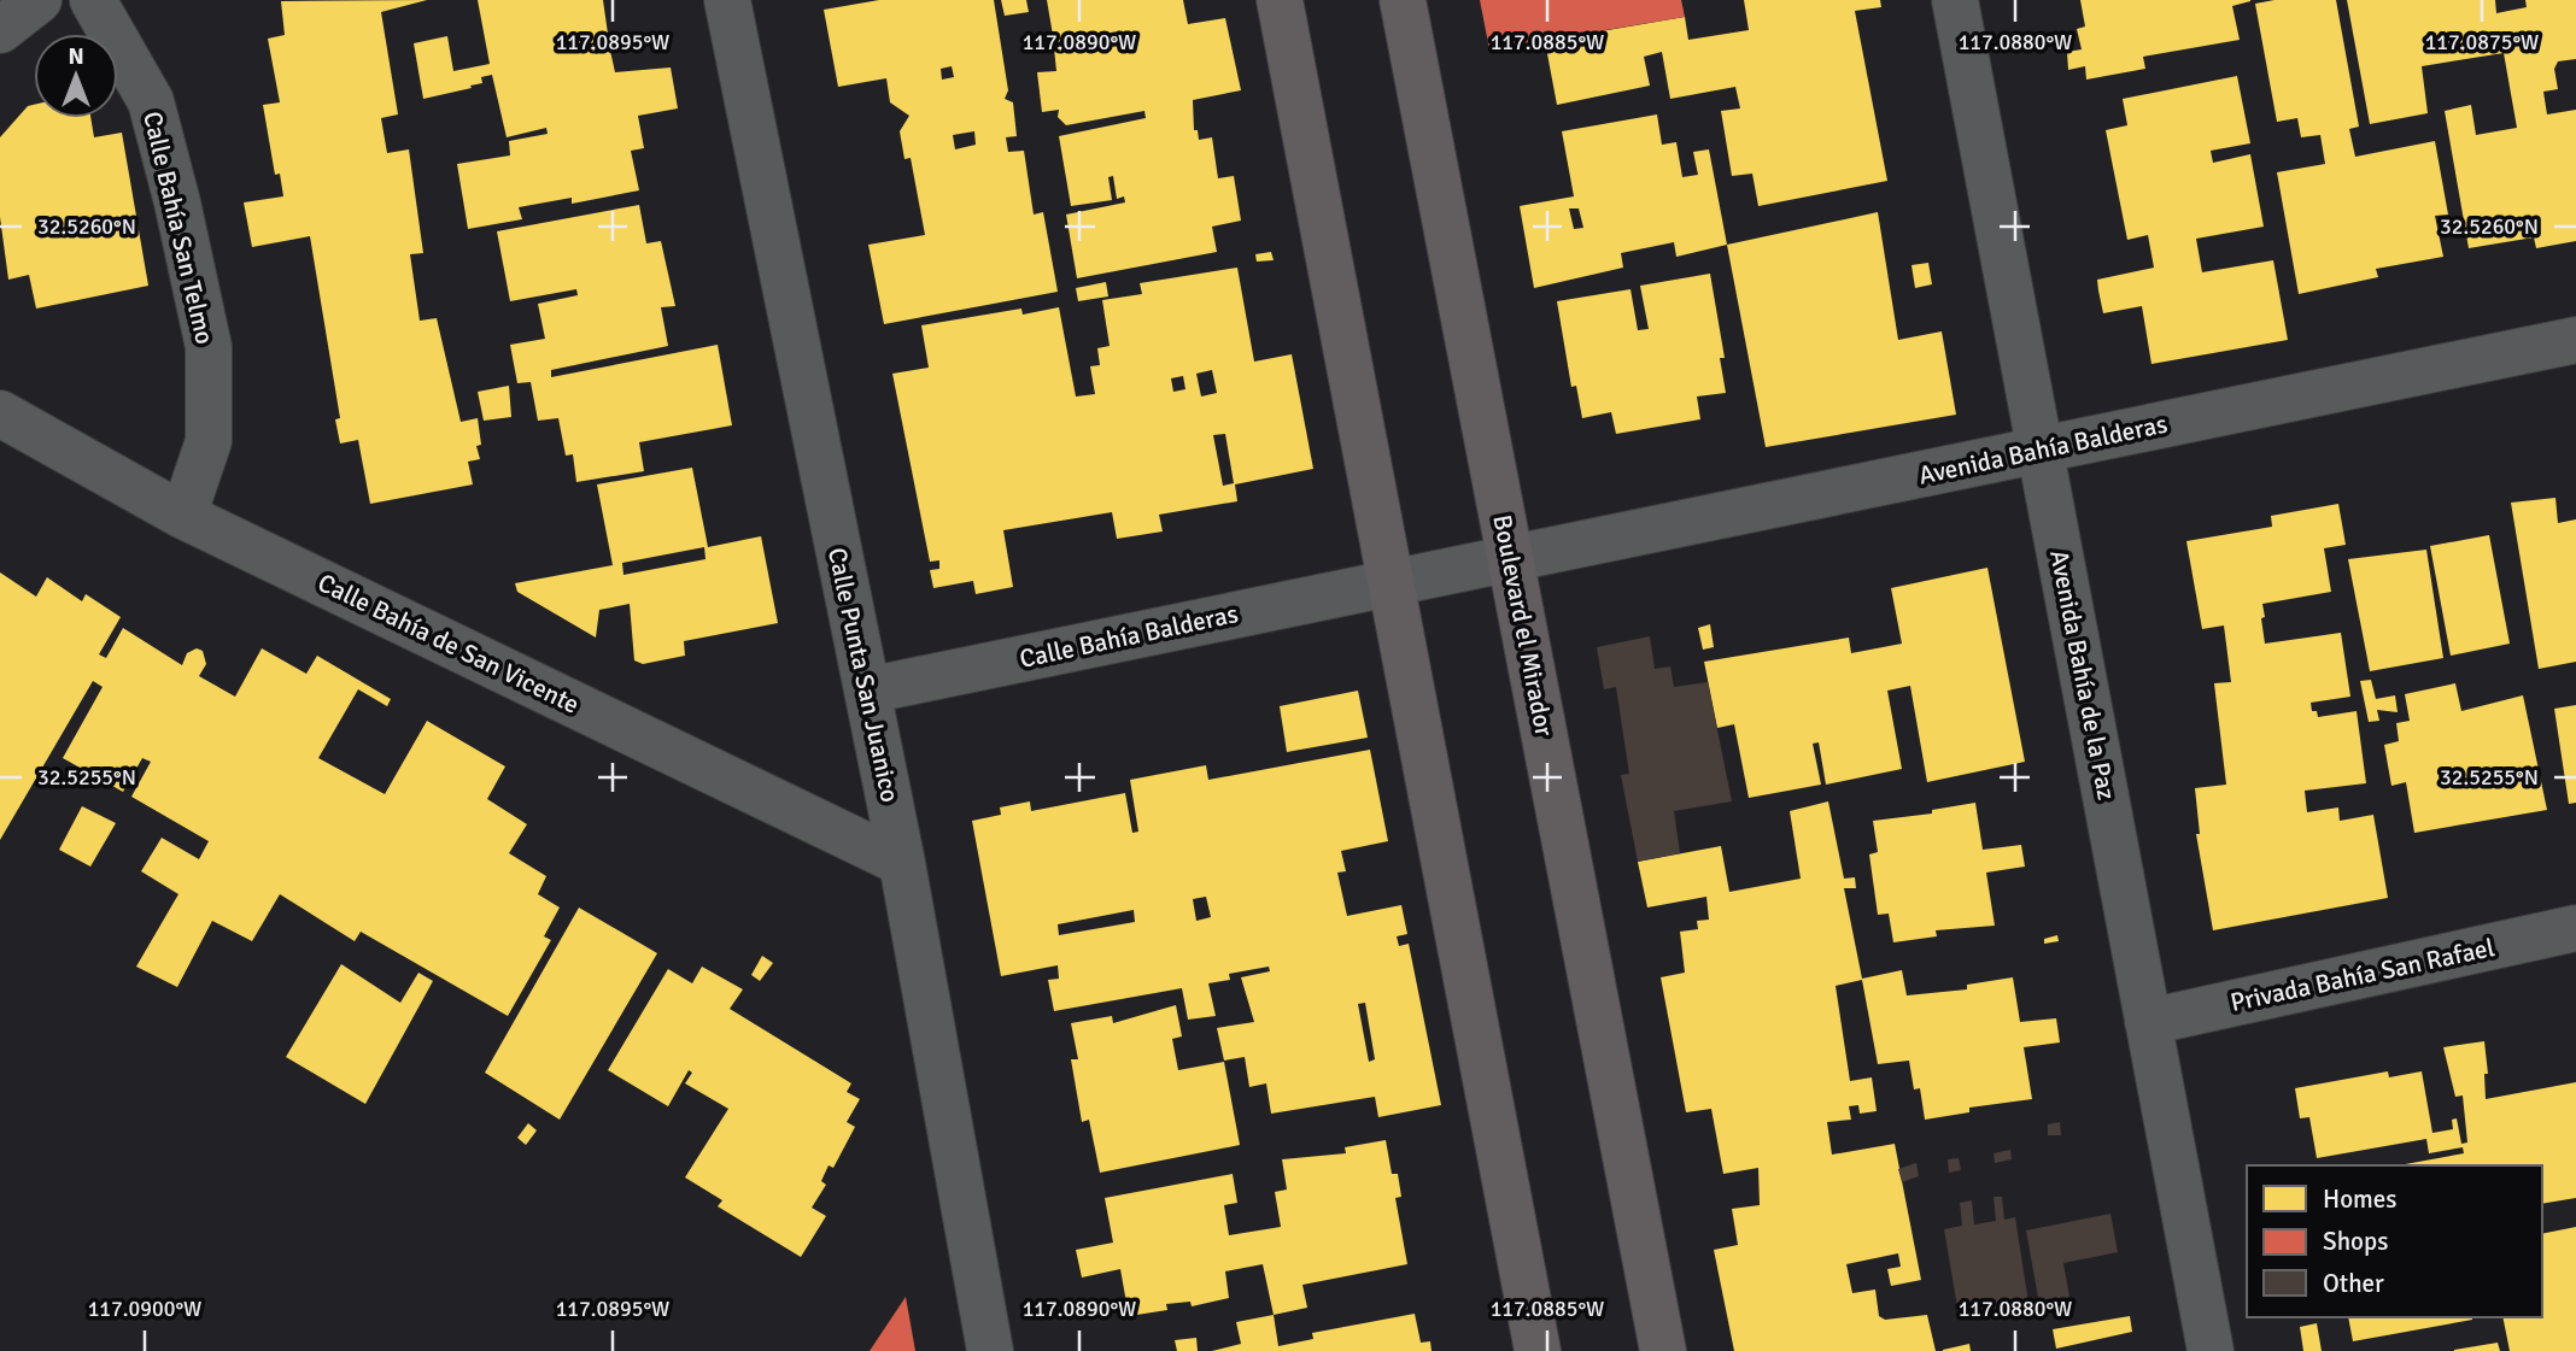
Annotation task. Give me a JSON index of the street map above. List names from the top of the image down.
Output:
{
  "streets": {
    "main road": ["Boulevard el Mirador"],
    "street": [
      "Calle Bahía San Telmo",
      "Avenida Bahía Balderas",
      "Calle Bahía Balderas",
      "Calle Bahía de San Vicente",
      "Calle Punta San Juanico",
      "Avenida Bahía de la Paz",
      "Privada Bahía San Rafael"
    ]
  },
  "crossings": [
    ["Calle Bahía San Telmo", "Calle Bahía de San Vicente"],
    ["Avenida Bahía Balderas", "Boulevard el Mirador"],
    ["Avenida Bahía Balderas", "Calle Bahía Balderas"],
    ["Avenida Bahía Balderas", "Avenida Bahía de la Paz"],
    ["Calle Bahía Balderas", "Calle Punta San Juanico"],
    ["Calle Bahía de San Vicente", "Calle Punta San Juanico"],
    ["Avenida Bahía de la Paz", "Privada Bahía San Rafael"]
  ],
  "legend": ["Homes", "Shops", "Other"],
  "north": "top",
  "coordinates": [
    "117.0895°W",
    "117.0890°W",
    "117.0885°W",
    "117.0880°W",
    "117.0875°W",
    "32.5260°N",
    "32.5255°N",
    "117.0900°W"
  ]
}
